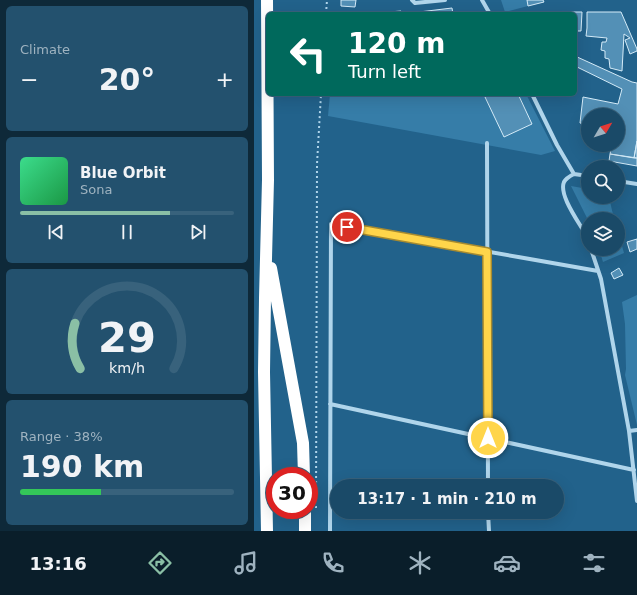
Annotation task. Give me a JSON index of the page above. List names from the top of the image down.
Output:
{
  "north": "top right",
  "page": {
    "tile": [
      "Climate",
      ["Range · 38%", "190 km"]
    ],
    "turn": ["120 m", "Turn left"],
    "heat": ["−", "20°", "+"],
    "song": ["Blue Orbit", "Sona"],
    "limit": "30",
    "trip": "13:17 · 1 min · 210 m",
    "tabs": "13:16",
    "gauge": ["29", "km/h"]
  }
}
